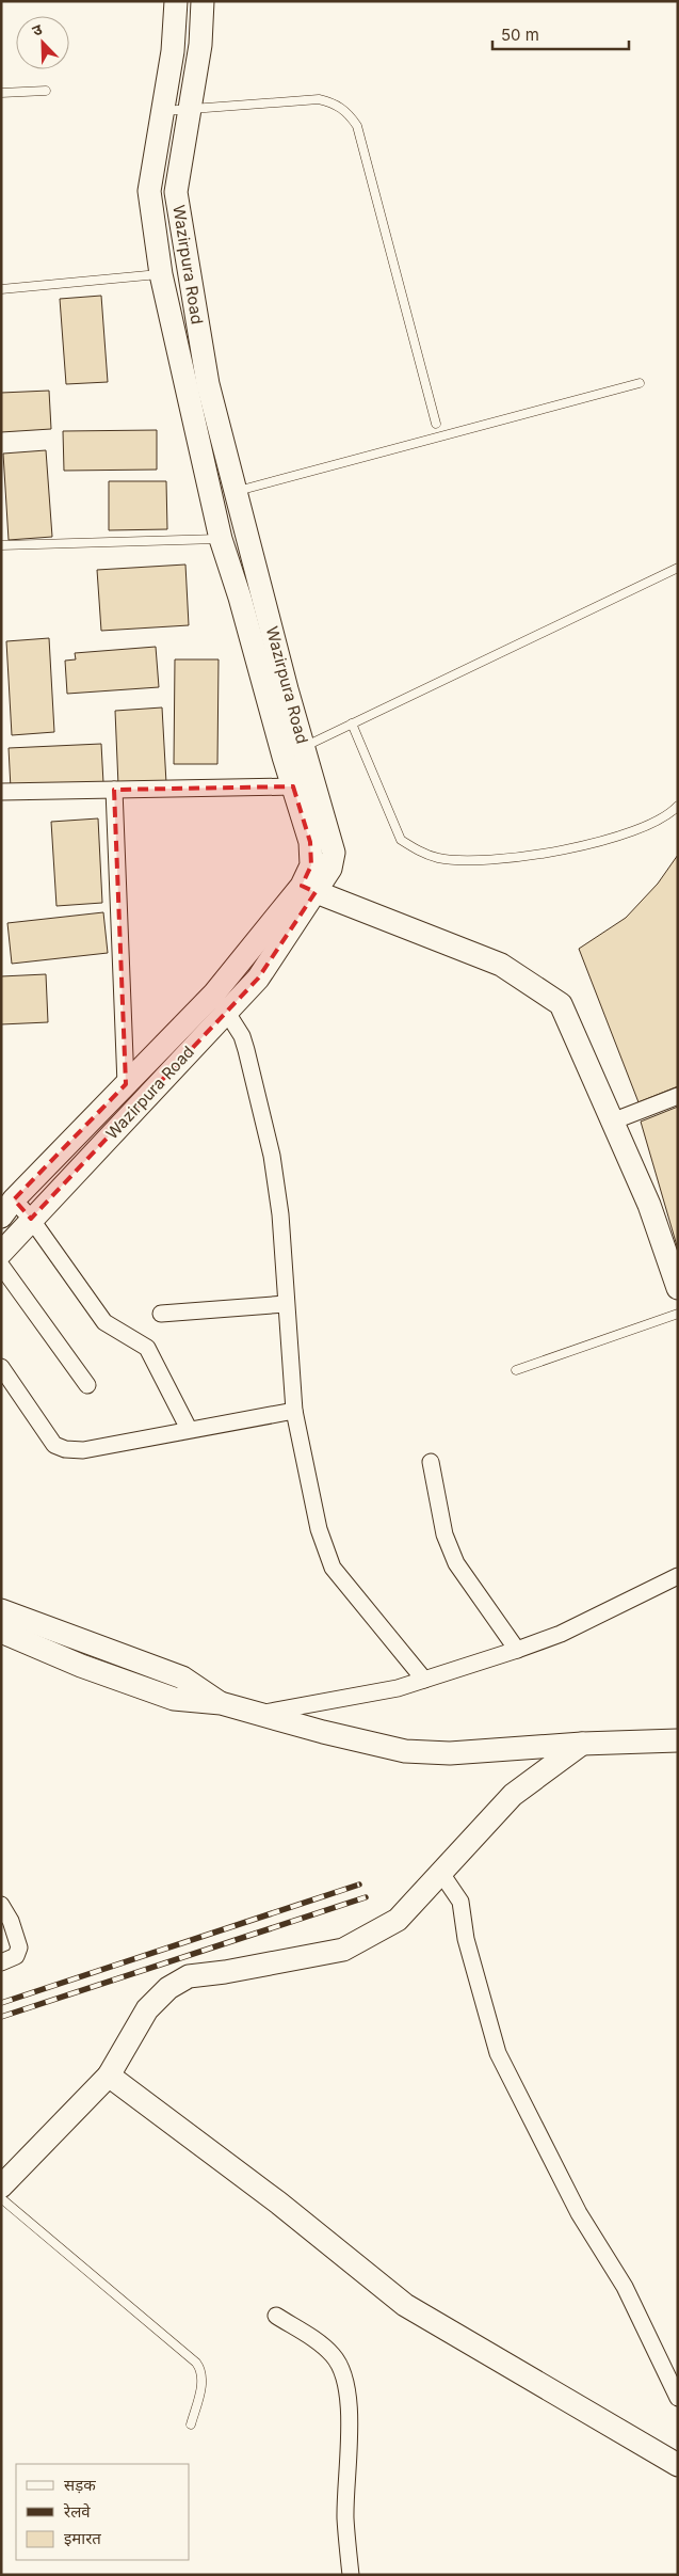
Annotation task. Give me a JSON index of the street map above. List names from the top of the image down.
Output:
{
  "streets": {
    "main road": ["Wazirpura Road"]
  },
  "legend": ["सड़क", "रेलवे", "इमारत"],
  "scale_bar": "50 m",
  "north": "top left"
}
